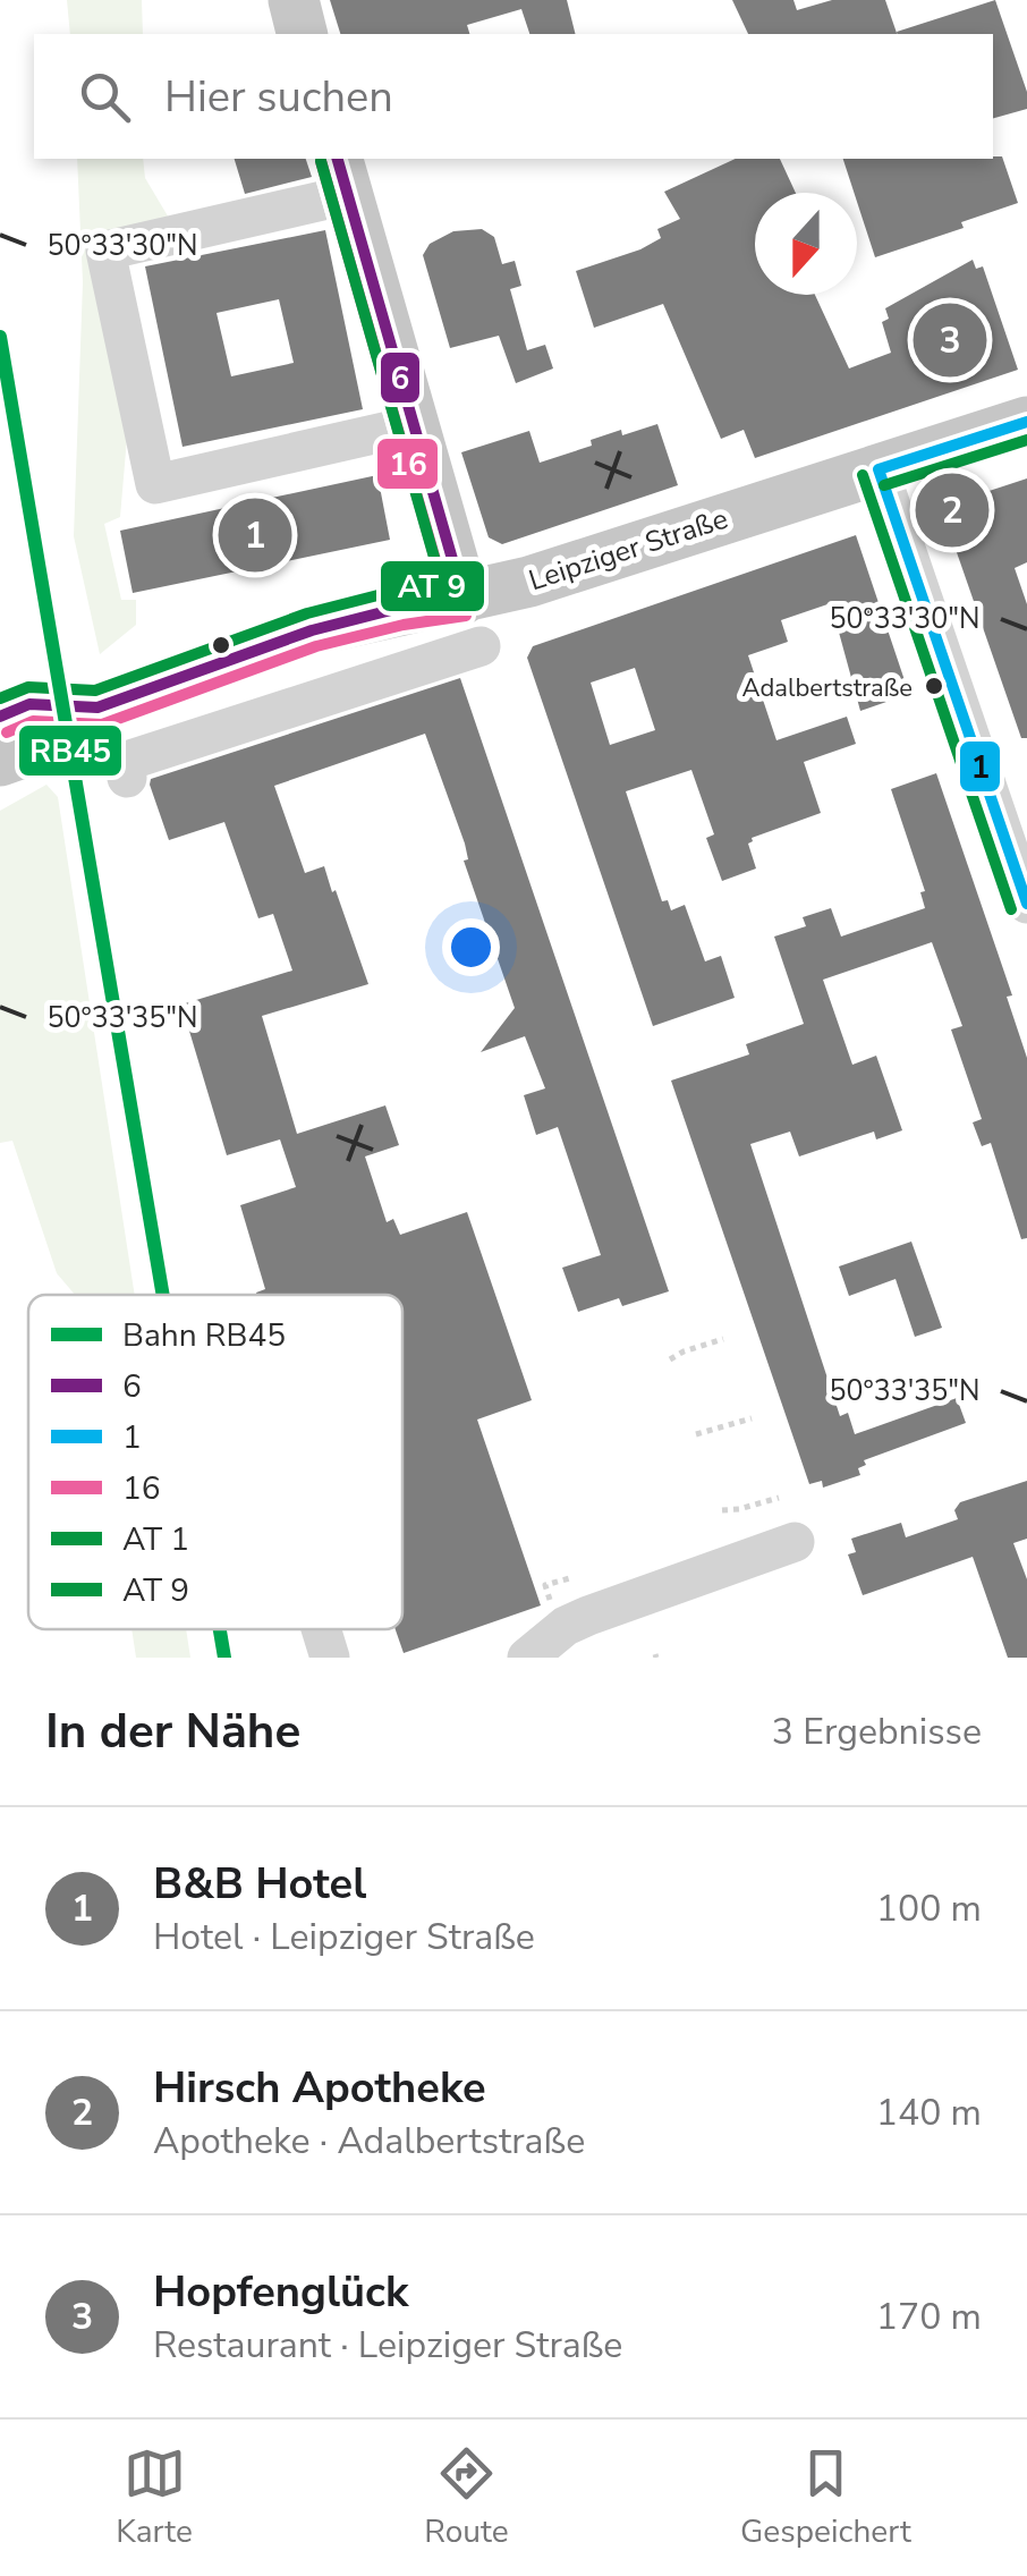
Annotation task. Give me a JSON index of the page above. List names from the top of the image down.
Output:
{
  "streets": {
    "main road": ["Leipziger Straße"]
  },
  "places": ["Adalbertstraße"],
  "lines": [
    "transit line 6",
    "transit line 16",
    "rail line RB45",
    "transit line 1"
  ],
  "legend": [
    "Bahn RB45",
    "6",
    "1",
    "16",
    "AT 1",
    "AT 9"
  ],
  "north": "bottom",
  "page": {
    "search": "Hier suchen",
    "pins": ["3", "2", "1"],
    "heading": ["In der Nähe", "3 Ergebnisse"],
    "list": [
      {
        "mark": "1",
        "name": "B&B Hotel",
        "note": "Hotel · Leipziger Straße",
        "value": "100 m"
      },
      {
        "mark": "2",
        "name": "Hirsch Apotheke",
        "note": "Apotheke · Adalbertstraße",
        "value": "140 m"
      },
      {
        "mark": "3",
        "name": "Hopfenglück",
        "note": "Restaurant · Leipziger Straße",
        "value": "170 m"
      }
    ],
    "nav": ["Karte", "Route", "Gespeichert"]
  },
  "coordinates": ["50°33'30\"N", "50°33'35\"N"]
}
